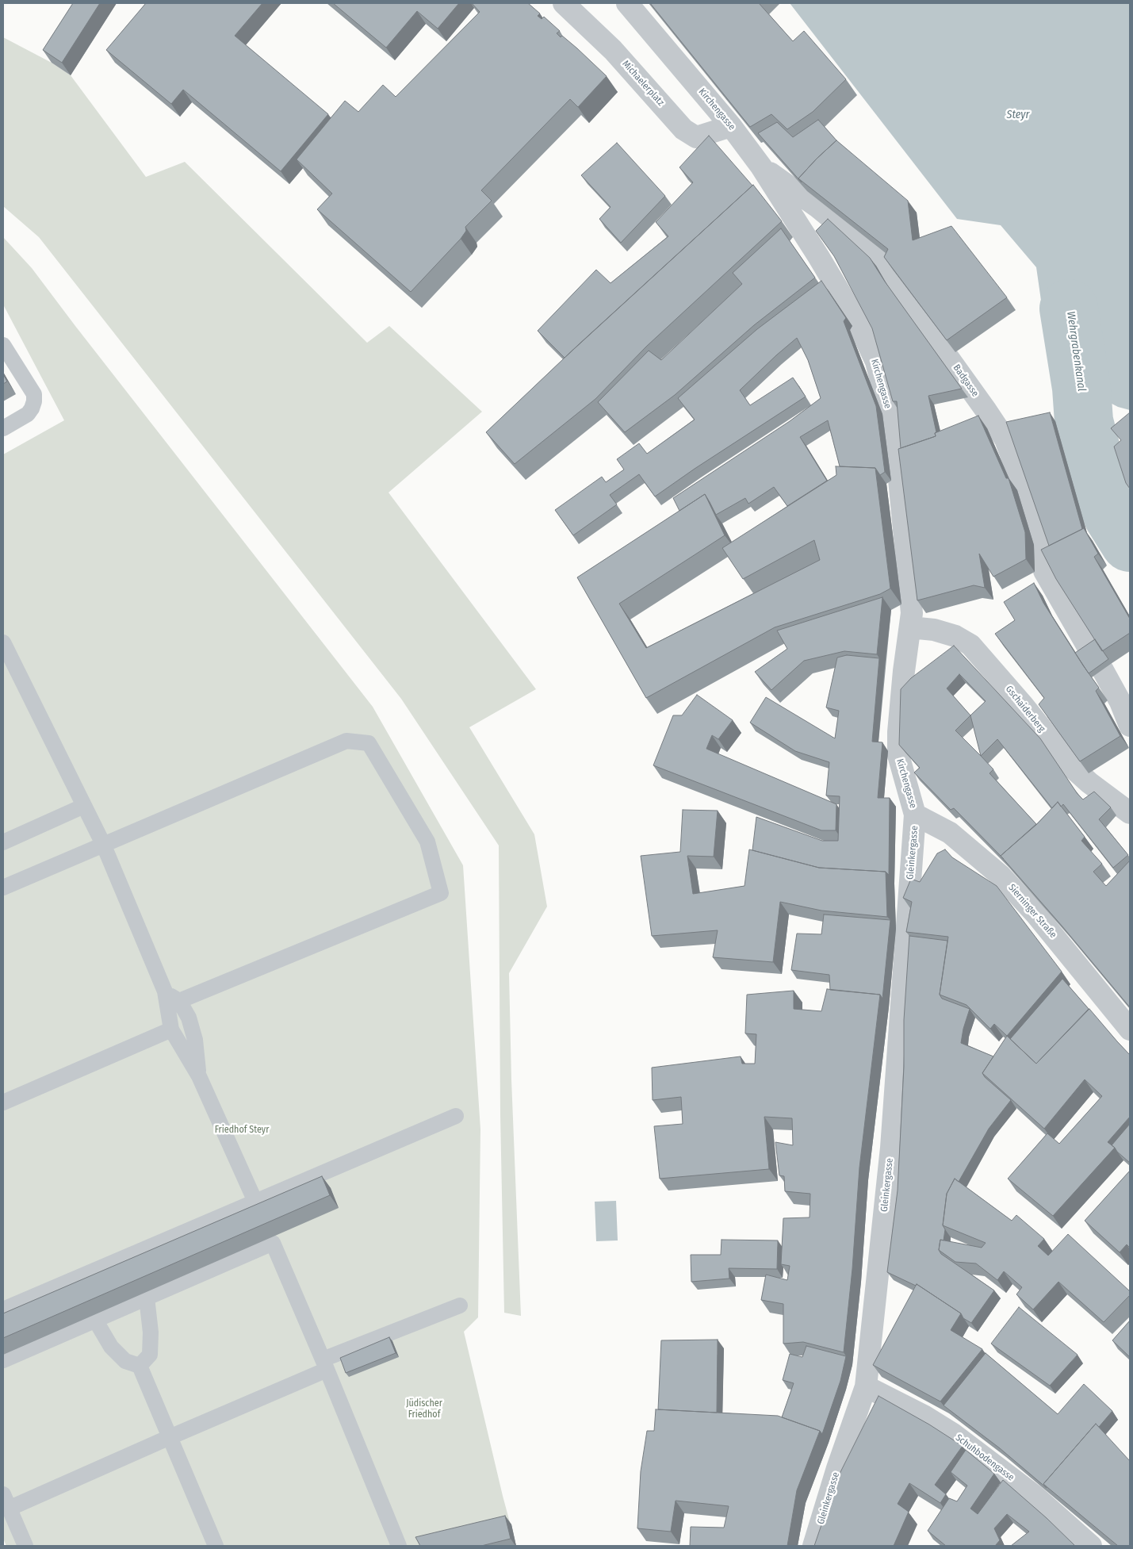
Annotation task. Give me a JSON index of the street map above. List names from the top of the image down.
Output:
{
  "streets": {
    "street": [
      "Michaelerplatz",
      "Kirchengasse",
      "Badgasse",
      "Gschaiderberg",
      "Gleinkergasse",
      "Sierninger Straße",
      "Schuhbodengasse"
    ]
  },
  "crossings": [
    ["Michaelerplatz", "Kirchengasse"],
    ["Kirchengasse", "Badgasse"],
    ["Kirchengasse", "Gschaiderberg"],
    ["Kirchengasse", "Gleinkergasse"],
    ["Kirchengasse", "Sierninger Straße"],
    ["Gleinkergasse", "Sierninger Straße"],
    ["Gleinkergasse", "Schuhbodengasse"]
  ],
  "water": ["Steyr", "Wehrgrabenkanal"],
  "parks": ["Friedhof Steyr", "Jüdischer Friedhof"]
}
